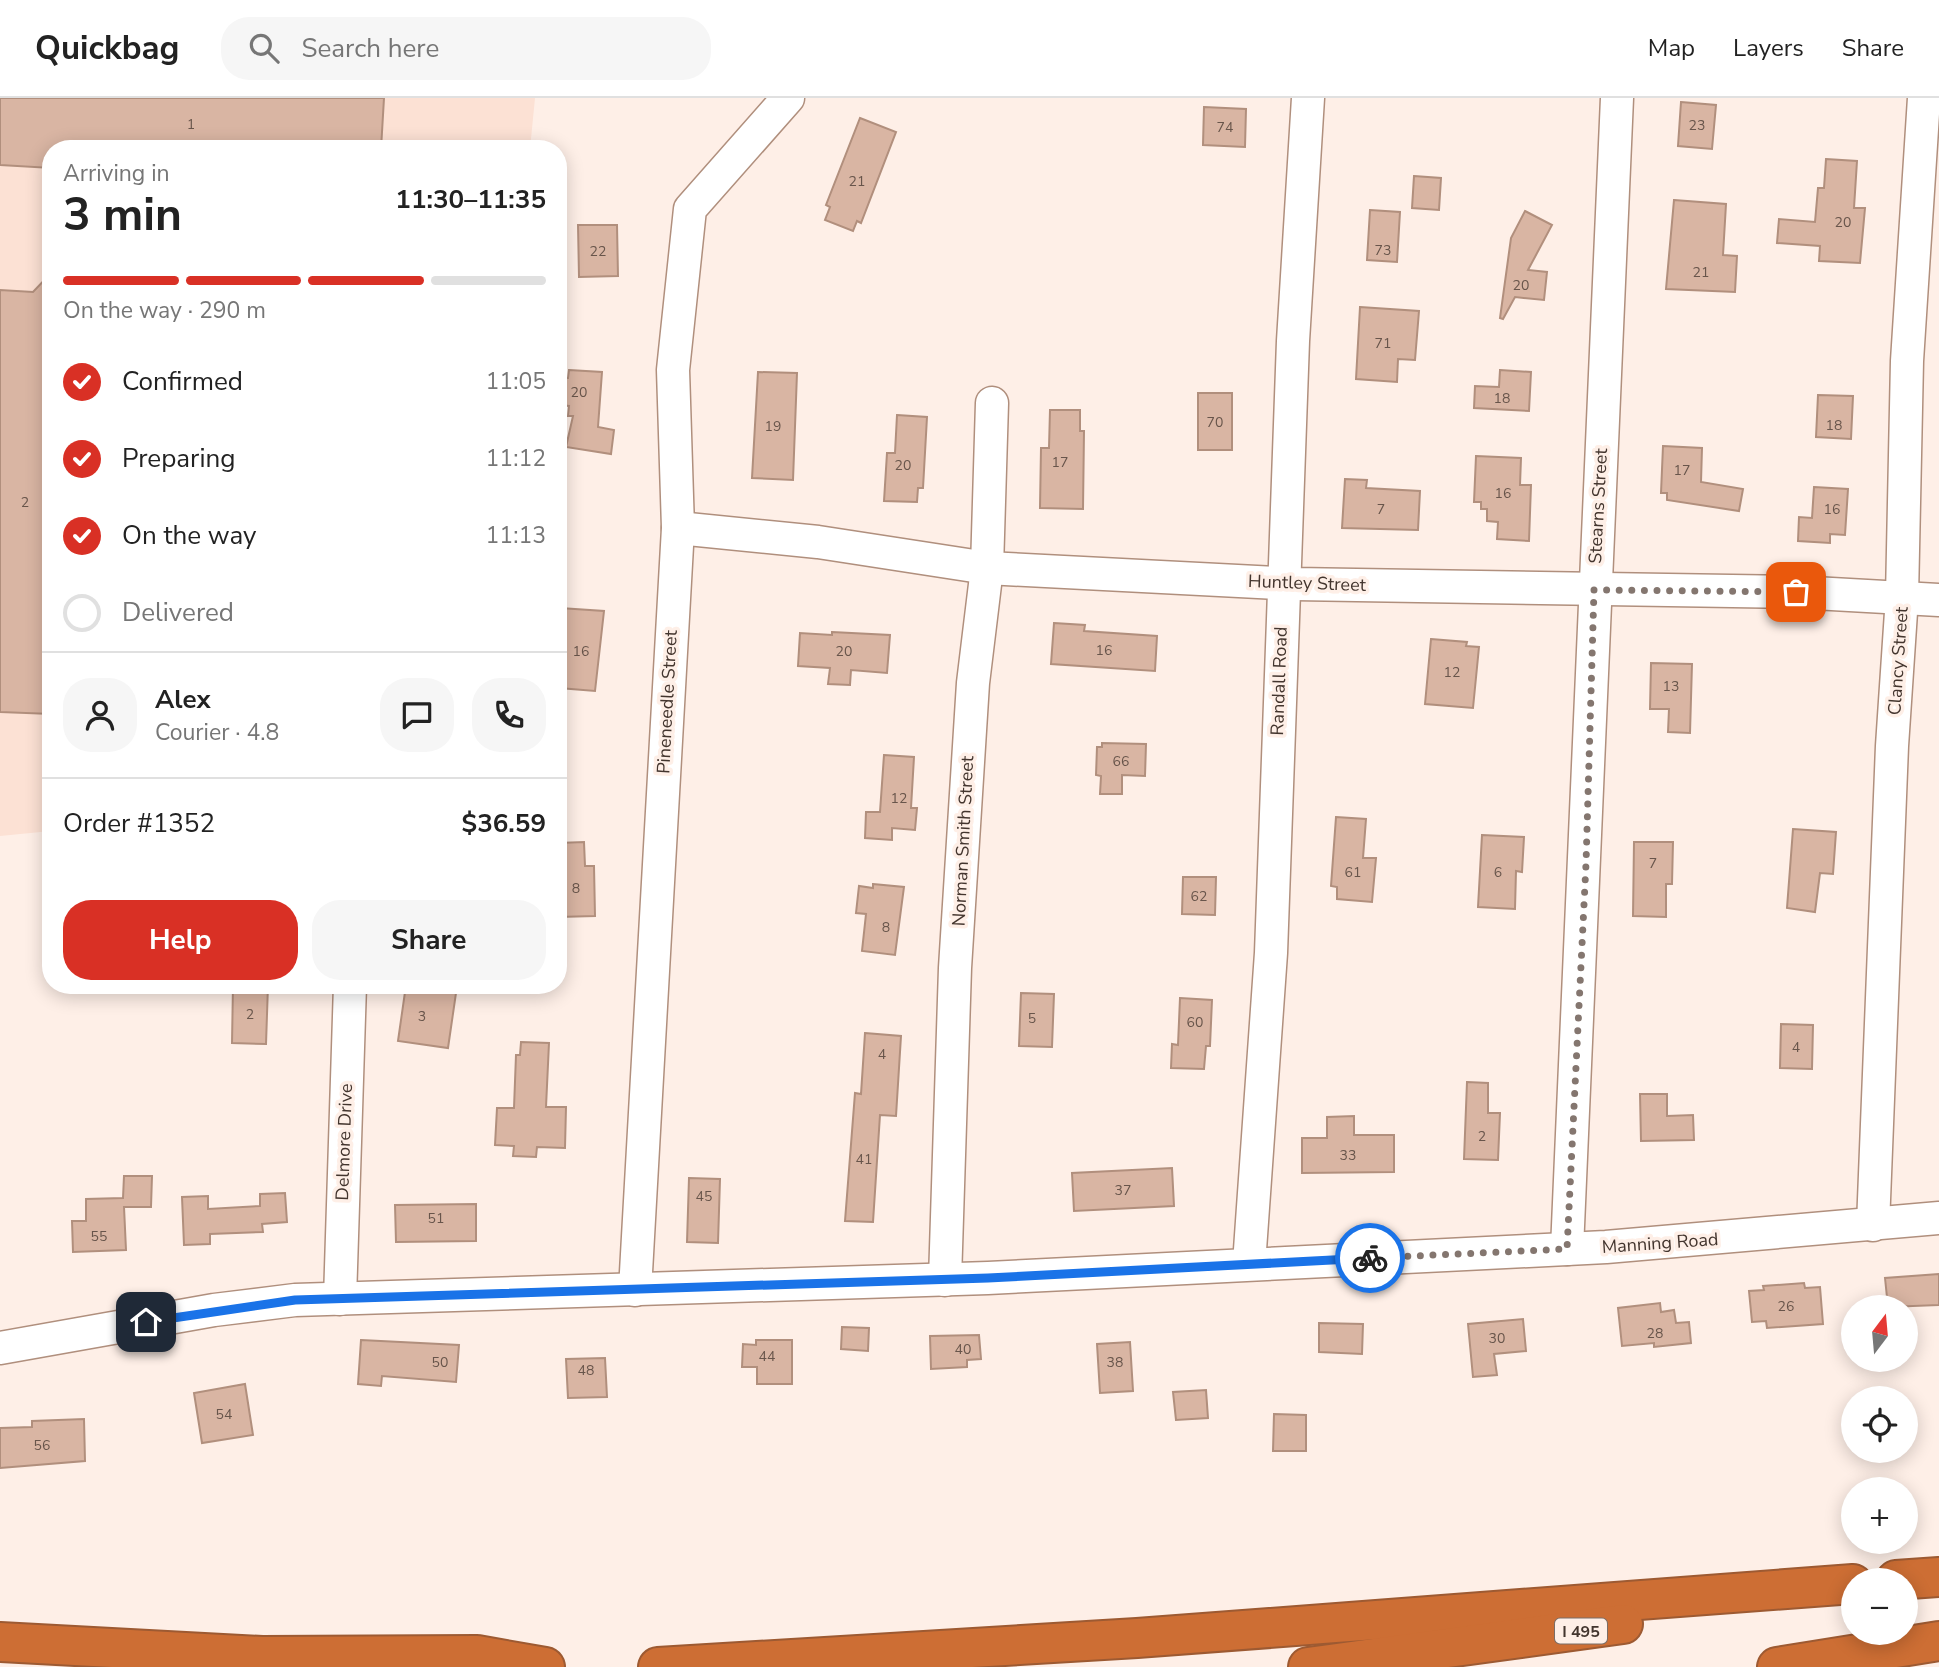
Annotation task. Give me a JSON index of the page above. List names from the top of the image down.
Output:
{
  "streets": {
    "highway": ["I 495"],
    "street": [
      "Stearns Street",
      "Huntley Street",
      "Clancy Street",
      "Randall Road",
      "Pineneedle Street",
      "Norman Smith Street",
      "Delmore Drive",
      "Manning Road"
    ]
  },
  "crossings": [
    ["Stearns Street", "Huntley Street"],
    ["Stearns Street", "Manning Road"],
    ["Huntley Street", "Clancy Street"],
    ["Huntley Street", "Randall Road"],
    ["Huntley Street", "Pineneedle Street"],
    ["Huntley Street", "Norman Smith Street"],
    ["Clancy Street", "Manning Road"],
    ["Randall Road", "Manning Road"],
    ["Pineneedle Street", "Manning Road"],
    ["Norman Smith Street", "Manning Road"],
    ["Delmore Drive", "Manning Road"]
  ],
  "house_numbers": [
    "1",
    "23",
    "74",
    "21",
    "20",
    "73",
    "22",
    "21",
    "20",
    "71",
    "20",
    "18",
    "70",
    "18",
    "19",
    "17",
    "20",
    "17",
    "16",
    "2",
    "7",
    "16",
    "16",
    "16",
    "20",
    "12",
    "13",
    "66",
    "12",
    "7",
    "61",
    "6",
    "8",
    "62",
    "8",
    "2",
    "3",
    "5",
    "60",
    "4",
    "4",
    "2",
    "33",
    "41",
    "37",
    "45",
    "51",
    "55",
    "26",
    "28",
    "30",
    "40",
    "44",
    "50",
    "38",
    "48",
    "54",
    "56"
  ],
  "north": "top",
  "page": {
    "header": "Quickbag",
    "search": "Search here",
    "nav": ["Map", "Layers", "Share"],
    "heading": ["3 min", "Arriving in", "11:30–11:35"],
    "panel": [
      "Alex",
      "Courier · 4.8",
      "Order #1352",
      "$36.59"
    ],
    "bar": "On the way · 290 m",
    "list": [
      ["Confirmed", "11:05"],
      ["Preparing", "11:12"],
      ["On the way", "11:13"],
      "Delivered"
    ],
    "buttons": ["Help", "Share"],
    "map_buttons": ["+", "−"]
  }
}
